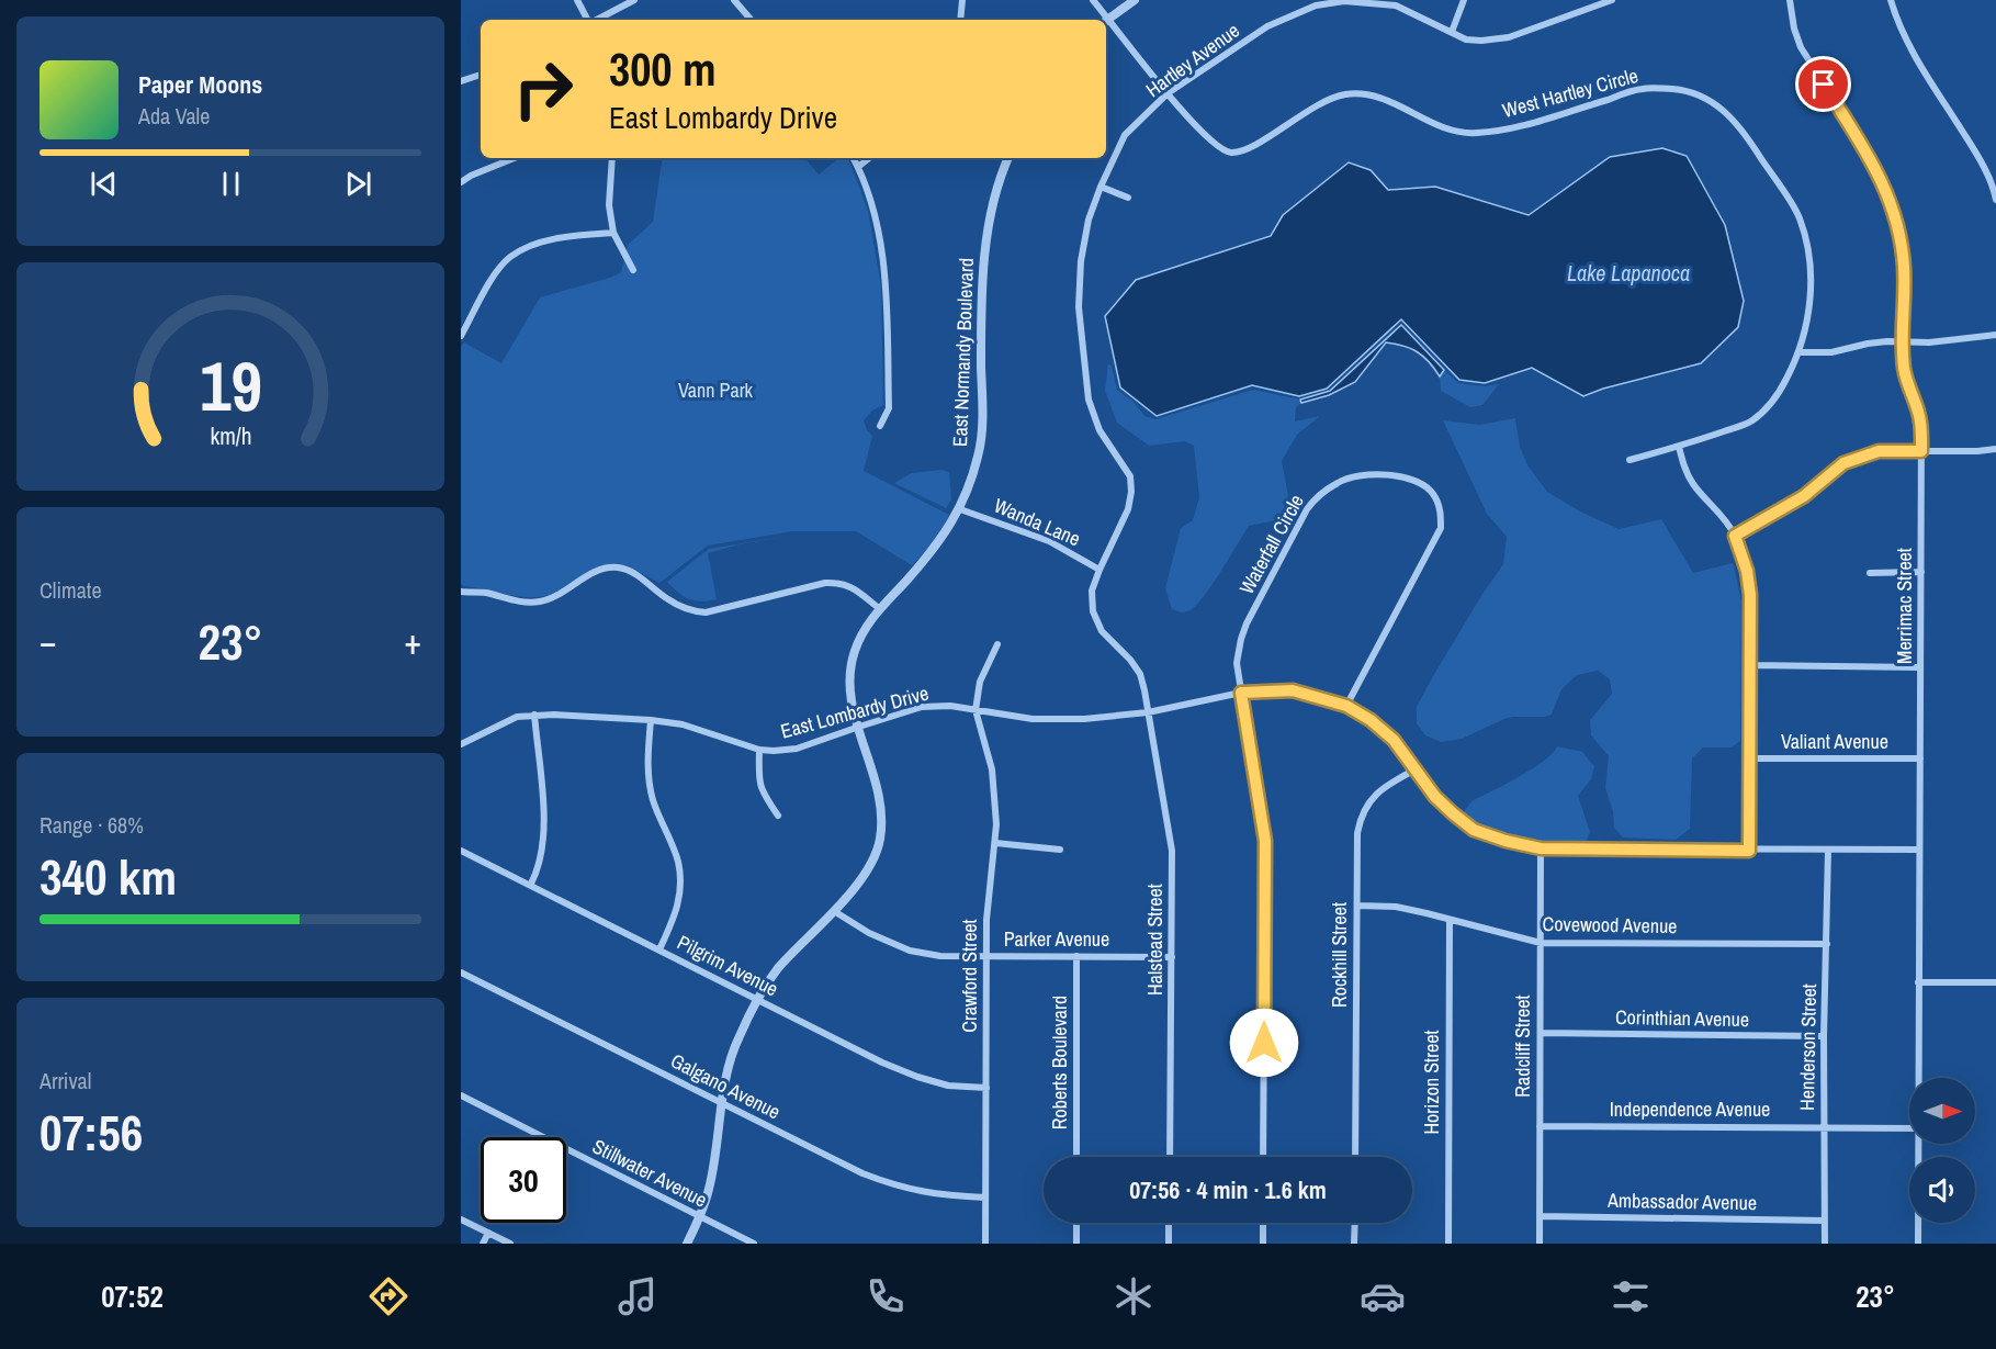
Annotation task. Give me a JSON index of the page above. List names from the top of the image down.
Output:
{
  "streets": {
    "street": [
      "Hartley Avenue",
      "West Hartley Circle",
      "East Normandy Boulevard",
      "Wanda Lane",
      "Waterfall Circle",
      "Merrimac Street",
      "East Lombardy Drive",
      "Valiant Avenue",
      "Covewood Avenue",
      "Parker Avenue",
      "Halstead Street",
      "Rockhill Street",
      "Pilgrim Avenue",
      "Crawford Street",
      "Corinthian Avenue",
      "Radcliff Street",
      "Henderson Street",
      "Roberts Boulevard",
      "Horizon Street",
      "Galgano Avenue",
      "Independence Avenue",
      "Stillwater Avenue",
      "Ambassador Avenue"
    ]
  },
  "crossings": [
    ["Hartley Avenue", "West Hartley Circle"],
    ["Hartley Avenue", "Wanda Lane"],
    ["Hartley Avenue", "East Lombardy Drive"],
    ["Hartley Avenue", "Halstead Street"],
    ["East Normandy Boulevard", "Wanda Lane"],
    ["East Normandy Boulevard", "East Lombardy Drive"],
    ["East Normandy Boulevard", "Parker Avenue"],
    ["East Normandy Boulevard", "Pilgrim Avenue"],
    ["East Normandy Boulevard", "Galgano Avenue"],
    ["East Normandy Boulevard", "Stillwater Avenue"],
    ["Waterfall Circle", "East Lombardy Drive"],
    ["Merrimac Street", "East Lombardy Drive"],
    ["Merrimac Street", "Valiant Avenue"],
    ["East Lombardy Drive", "Halstead Street"],
    ["East Lombardy Drive", "Rockhill Street"],
    ["East Lombardy Drive", "Crawford Street"],
    ["East Lombardy Drive", "Radcliff Street"],
    ["East Lombardy Drive", "Henderson Street"],
    ["Covewood Avenue", "Rockhill Street"],
    ["Covewood Avenue", "Radcliff Street"],
    ["Covewood Avenue", "Henderson Street"],
    ["Covewood Avenue", "Horizon Street"],
    ["Parker Avenue", "Halstead Street"],
    ["Parker Avenue", "Crawford Street"],
    ["Parker Avenue", "Roberts Boulevard"],
    ["Pilgrim Avenue", "Crawford Street"],
    ["Crawford Street", "Galgano Avenue"],
    ["Corinthian Avenue", "Radcliff Street"],
    ["Corinthian Avenue", "Henderson Street"],
    ["Radcliff Street", "Independence Avenue"],
    ["Radcliff Street", "Ambassador Avenue"],
    ["Henderson Street", "Independence Avenue"],
    ["Henderson Street", "Ambassador Avenue"]
  ],
  "water": ["Lake Lapanoca"],
  "parks": ["Vann Park"],
  "north": "right",
  "page": {
    "turn": ["300 m", "East Lombardy Drive"],
    "song": ["Paper Moons", "Ada Vale"],
    "tile": [
      "Climate",
      ["Range · 68%", "340 km"],
      ["Arrival", "07:56"]
    ],
    "heat": ["−", "23°", "+"],
    "limit": "30",
    "trip": "07:56 · 4 min · 1.6 km",
    "tabs": ["07:52", "23°"],
    "gauge": ["19", "km/h"]
  }
}
